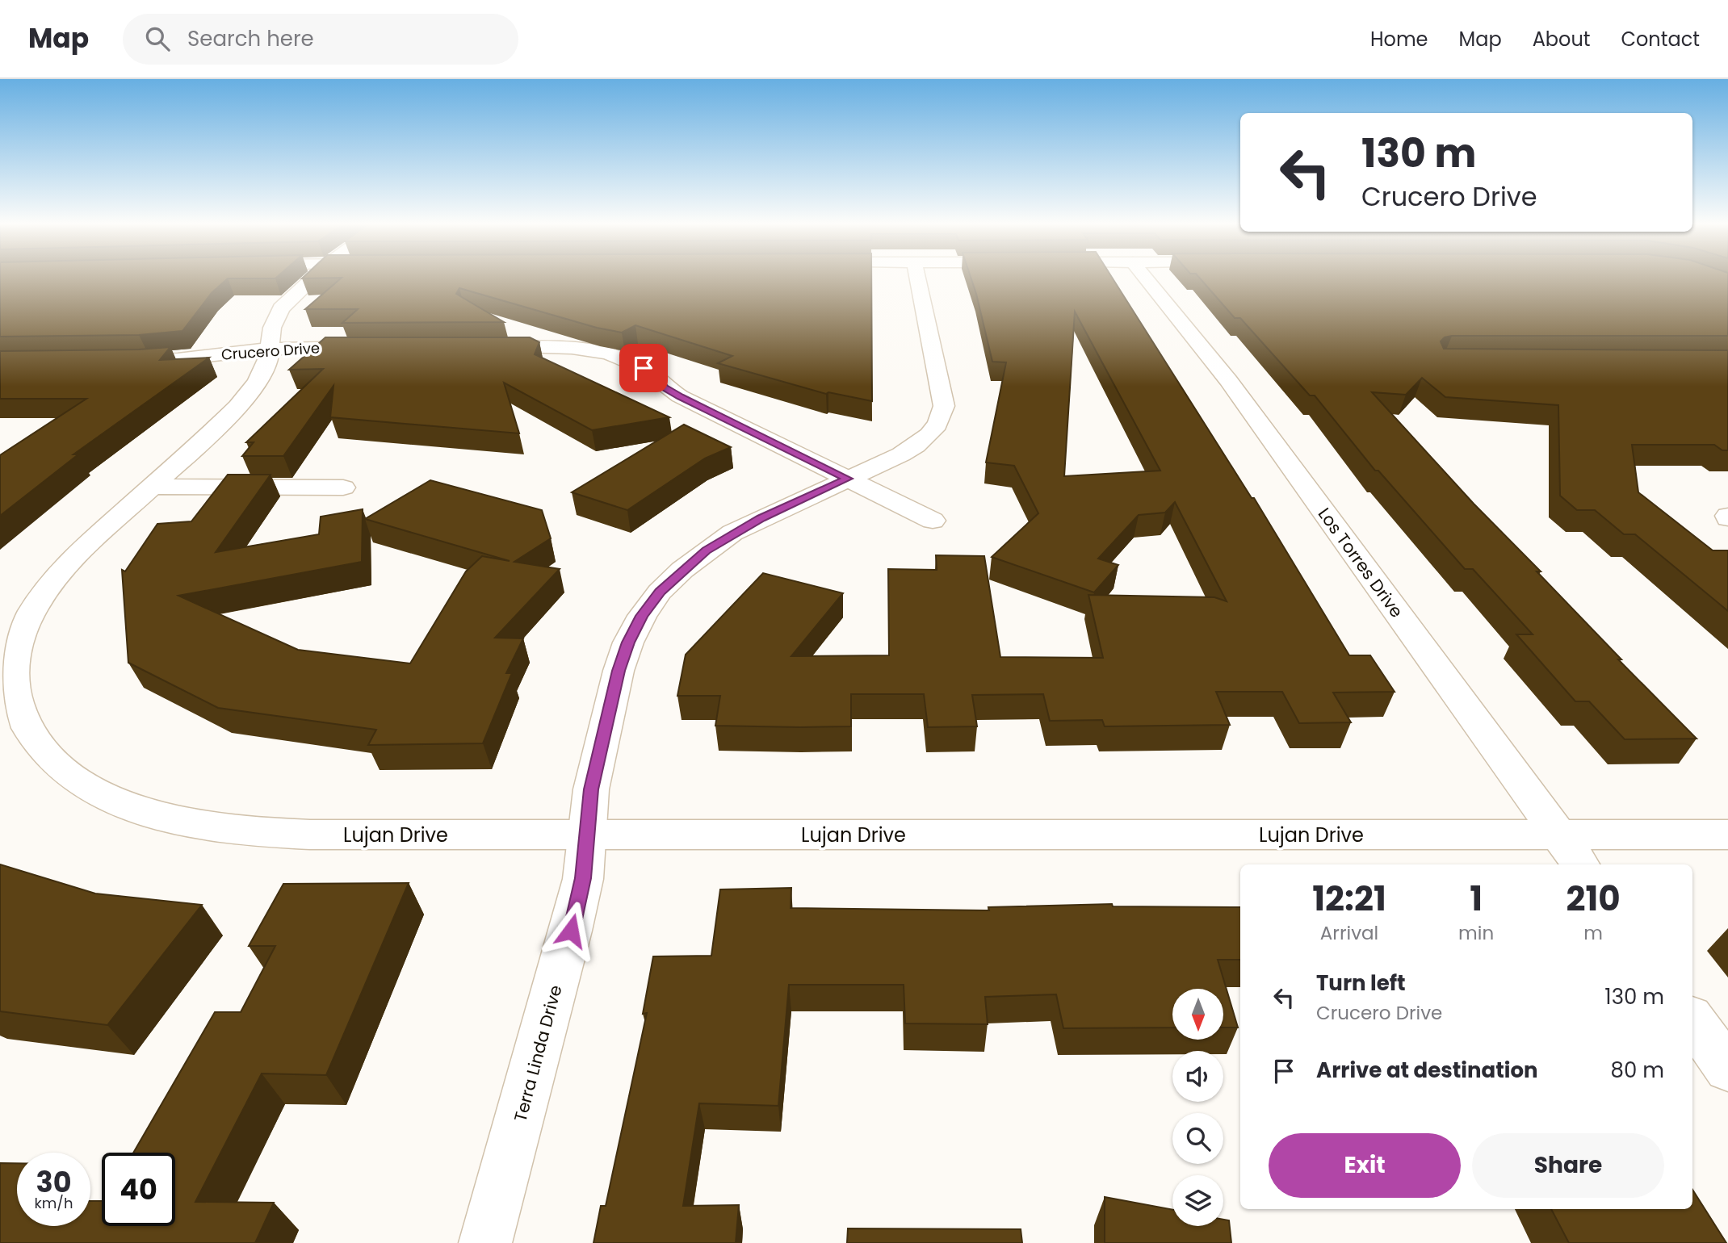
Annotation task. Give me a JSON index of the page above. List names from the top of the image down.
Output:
{
  "streets": {
    "street": [
      "Crucero Drive",
      "Los Torres Drive",
      "Lujan Drive",
      "Terra Linda Drive"
    ]
  },
  "crossings": [
    ["Crucero Drive", "Lujan Drive"],
    ["Los Torres Drive", "Lujan Drive"],
    ["Lujan Drive", "Terra Linda Drive"]
  ],
  "north": "bottom",
  "page": {
    "header": "Map",
    "search": "Search here",
    "nav": [
      "Home",
      "Map",
      "About",
      "Contact"
    ],
    "turn": ["130 m", "Crucero Drive"],
    "eta": [
      "12:21",
      "Arrival",
      "1",
      "min",
      "210",
      "m"
    ],
    "list": [
      {
        "name": "Turn left",
        "note": "Crucero Drive",
        "value": "130 m"
      },
      {
        "name": "Arrive at destination",
        "value": "80 m"
      }
    ],
    "buttons": ["Exit", "Share"],
    "speed": "30 km/h",
    "limit": "40"
  }
}
